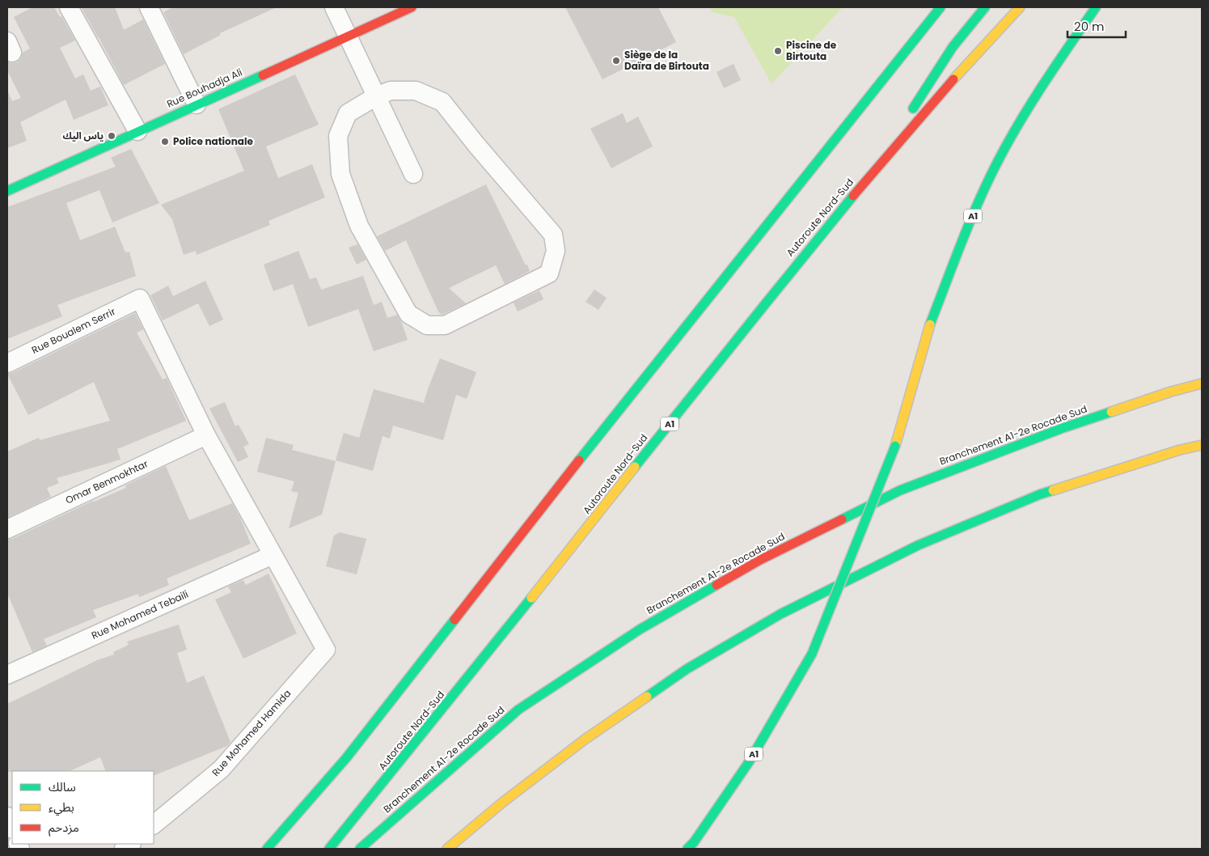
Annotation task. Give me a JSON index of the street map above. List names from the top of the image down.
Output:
{
  "streets": {
    "main road": [
      "Rue Bouhadja Ali",
      "A1",
      "Autoroute Nord-Sud",
      "Branchement A1-2e Rocade Sud"
    ],
    "street": [
      "Rue Boualem Serrir",
      "Omar Benmokhtar",
      "Rue Mohamed Tebaili",
      "Rue Mohamed Hamida"
    ]
  },
  "crossings": [
    ["Rue Boualem Serrir", "Omar Benmokhtar"],
    ["Rue Mohamed Tebaili", "Rue Mohamed Hamida"]
  ],
  "places": [
    "Piscine de Birtouta",
    "Siège de la Daïra de Birtouta",
    "ياس اليك",
    "Police nationale"
  ],
  "legend": ["سالك", "بطيء", "مزدحم"],
  "scale_bar": "20 m"
}
